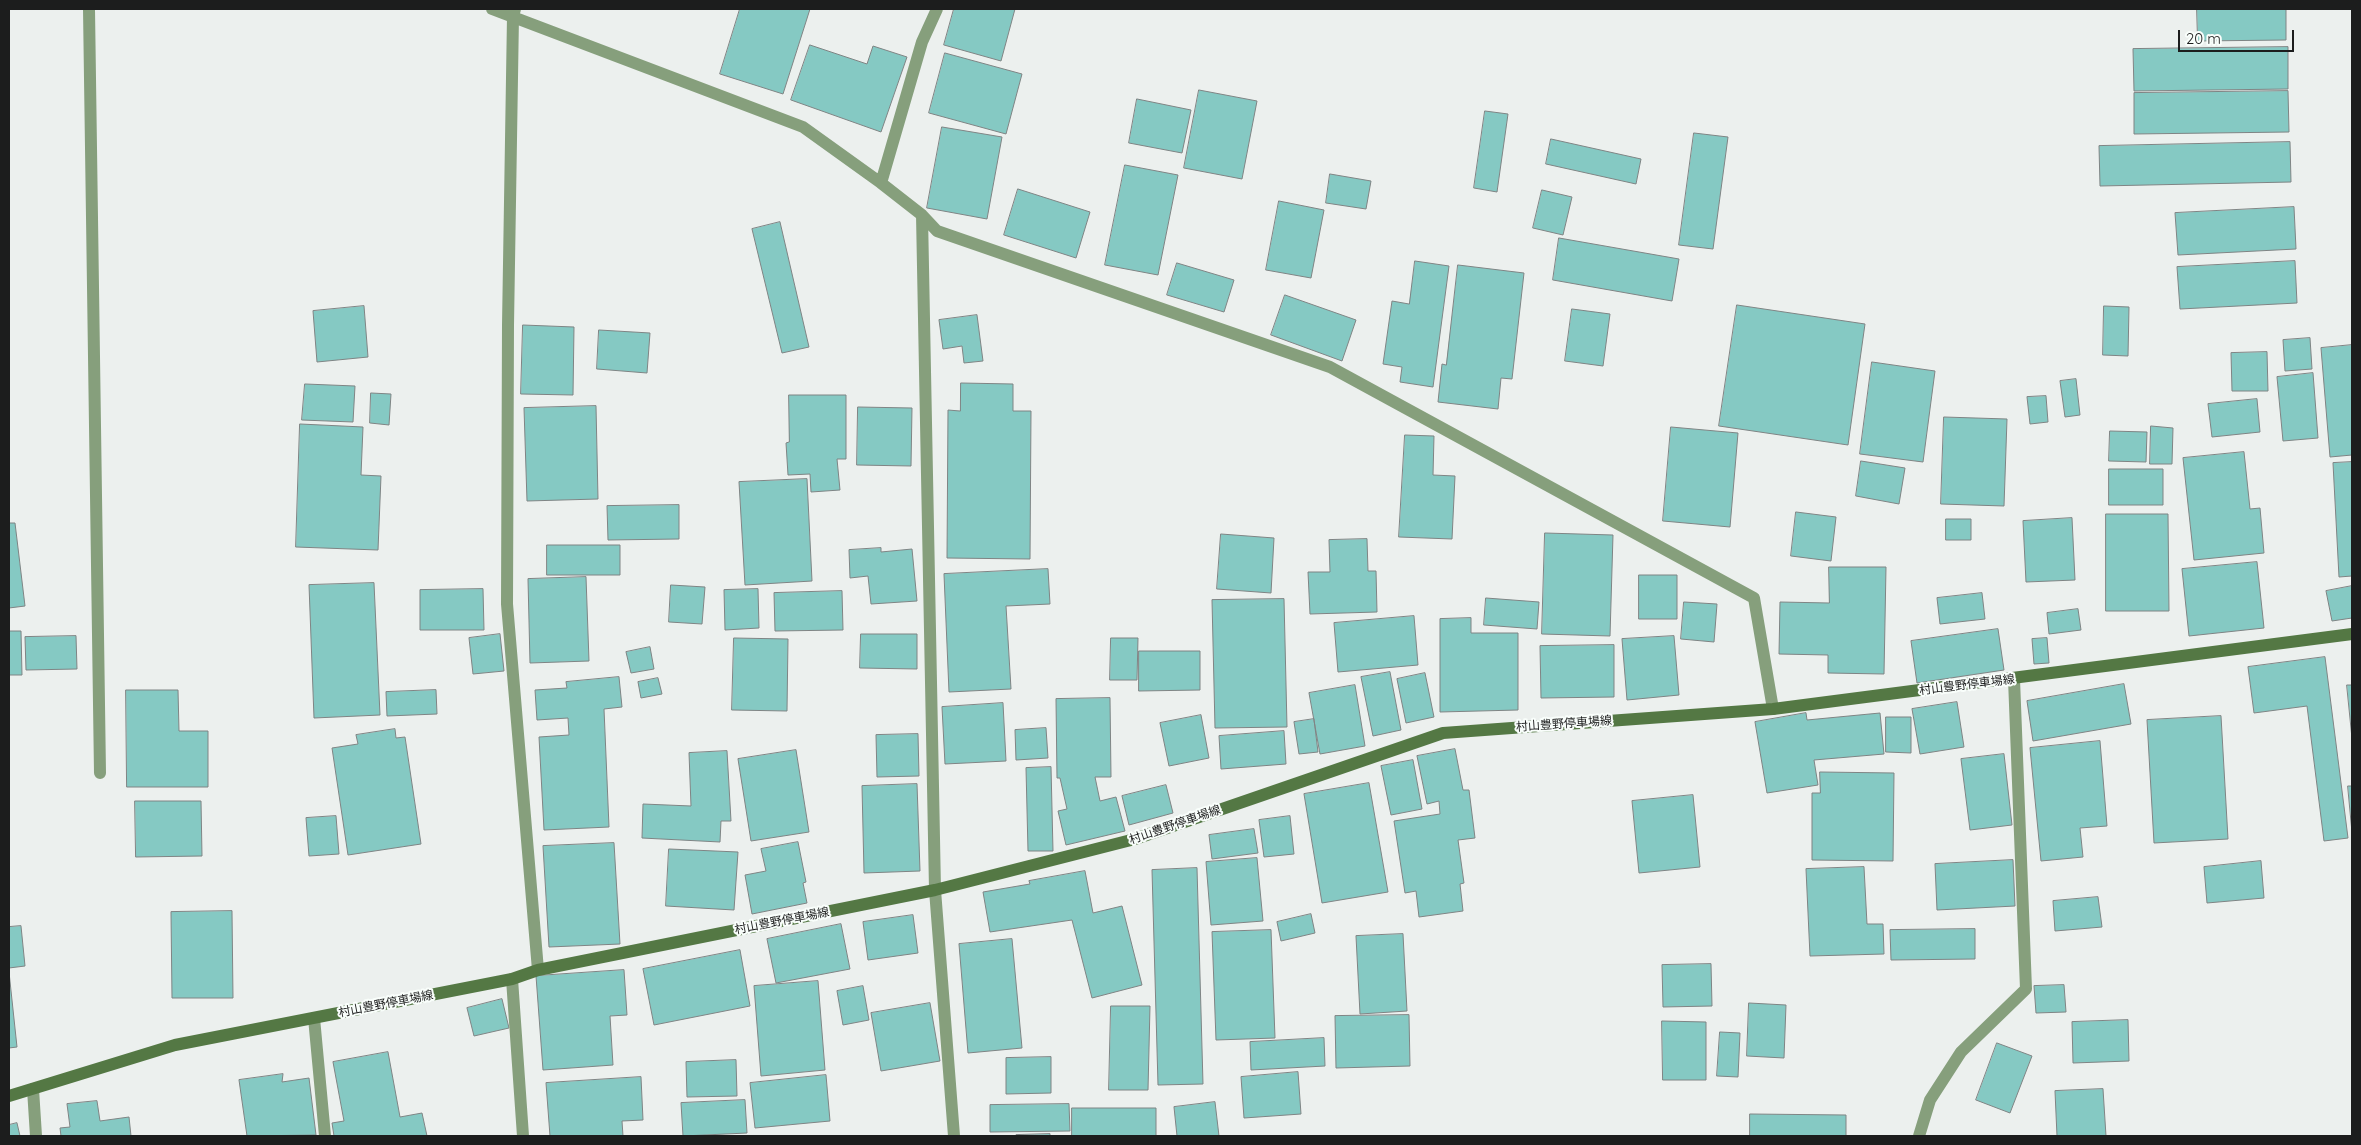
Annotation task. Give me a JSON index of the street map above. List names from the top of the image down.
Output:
{
  "streets": {
    "main road": ["村山豊野停車場線"]
  },
  "scale_bar": "20 m"
}
